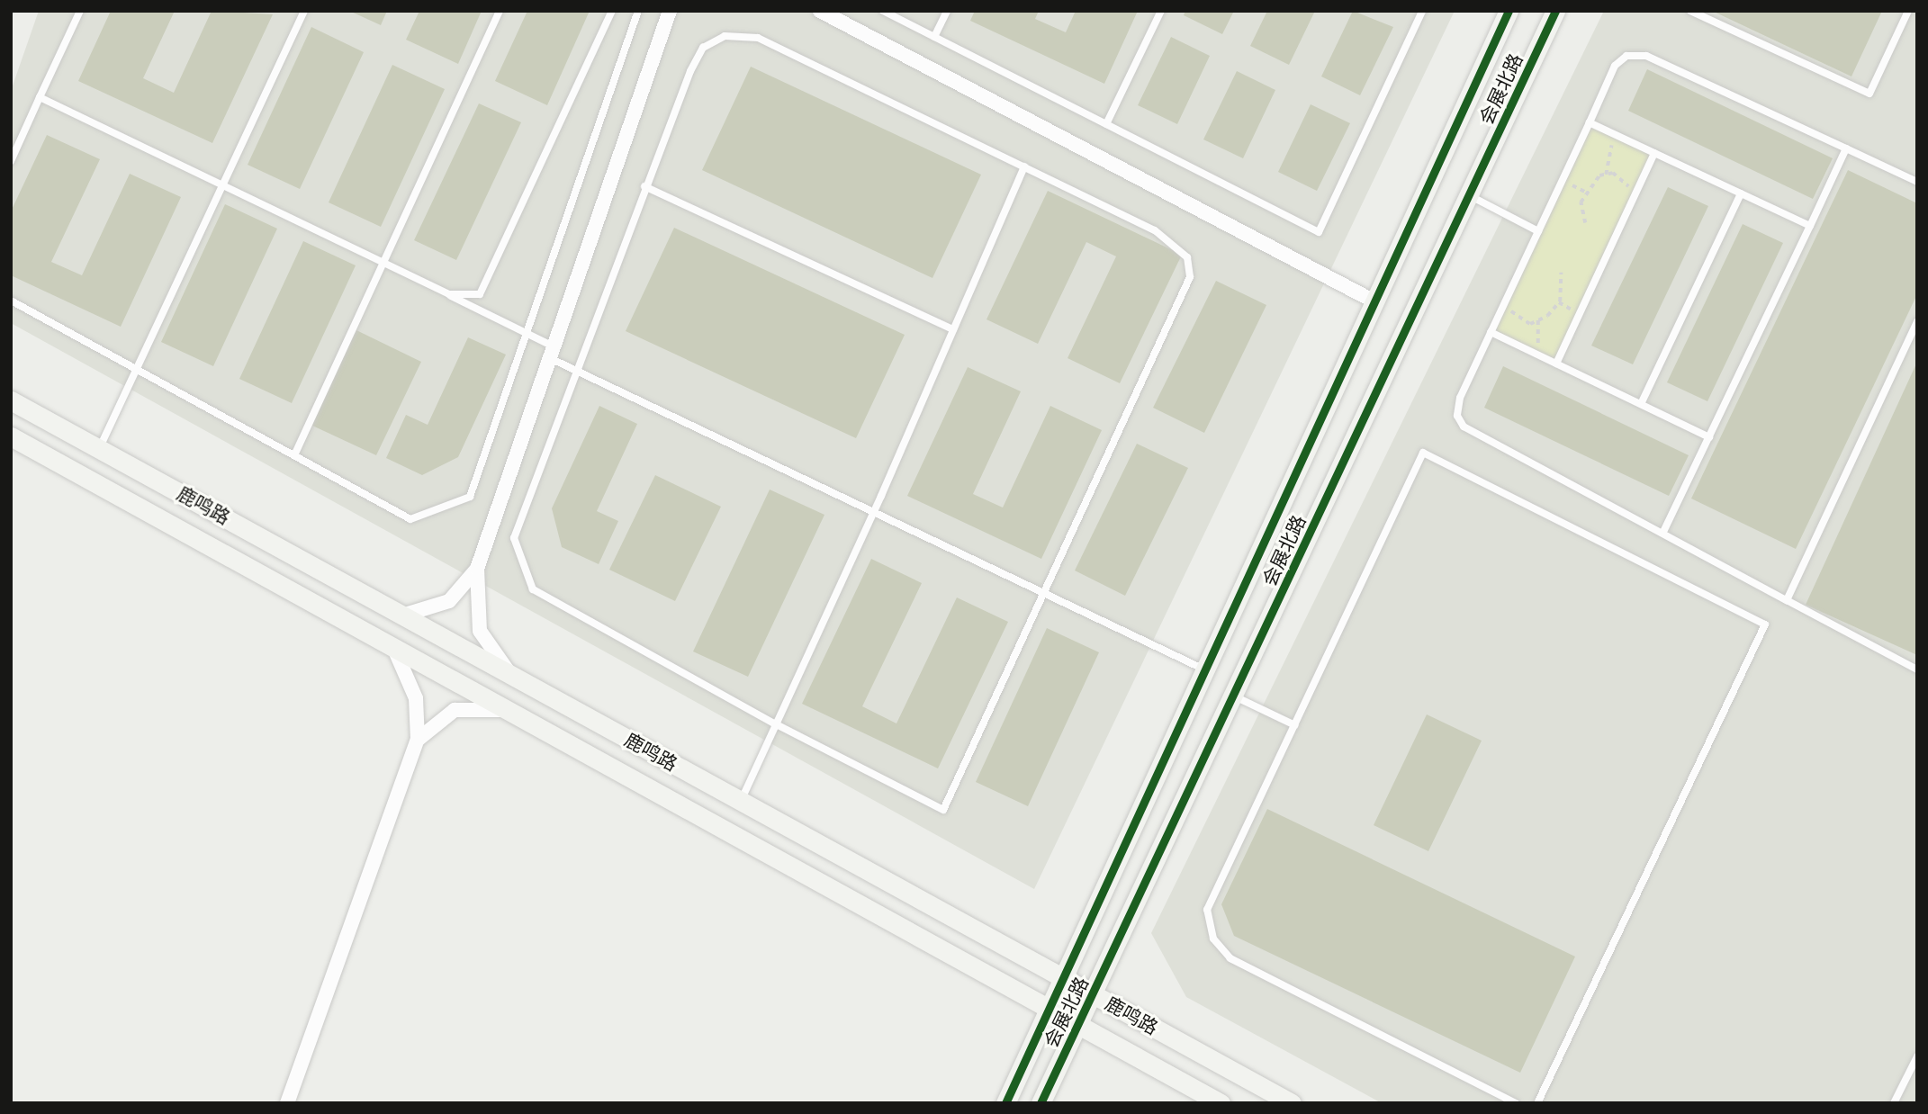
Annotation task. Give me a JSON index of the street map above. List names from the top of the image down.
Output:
{
  "streets": {
    "main road": ["会展北路", "鹿鸣路"]
  },
  "crossings": [
    ["会展北路", "鹿鸣路"]
  ]
}
